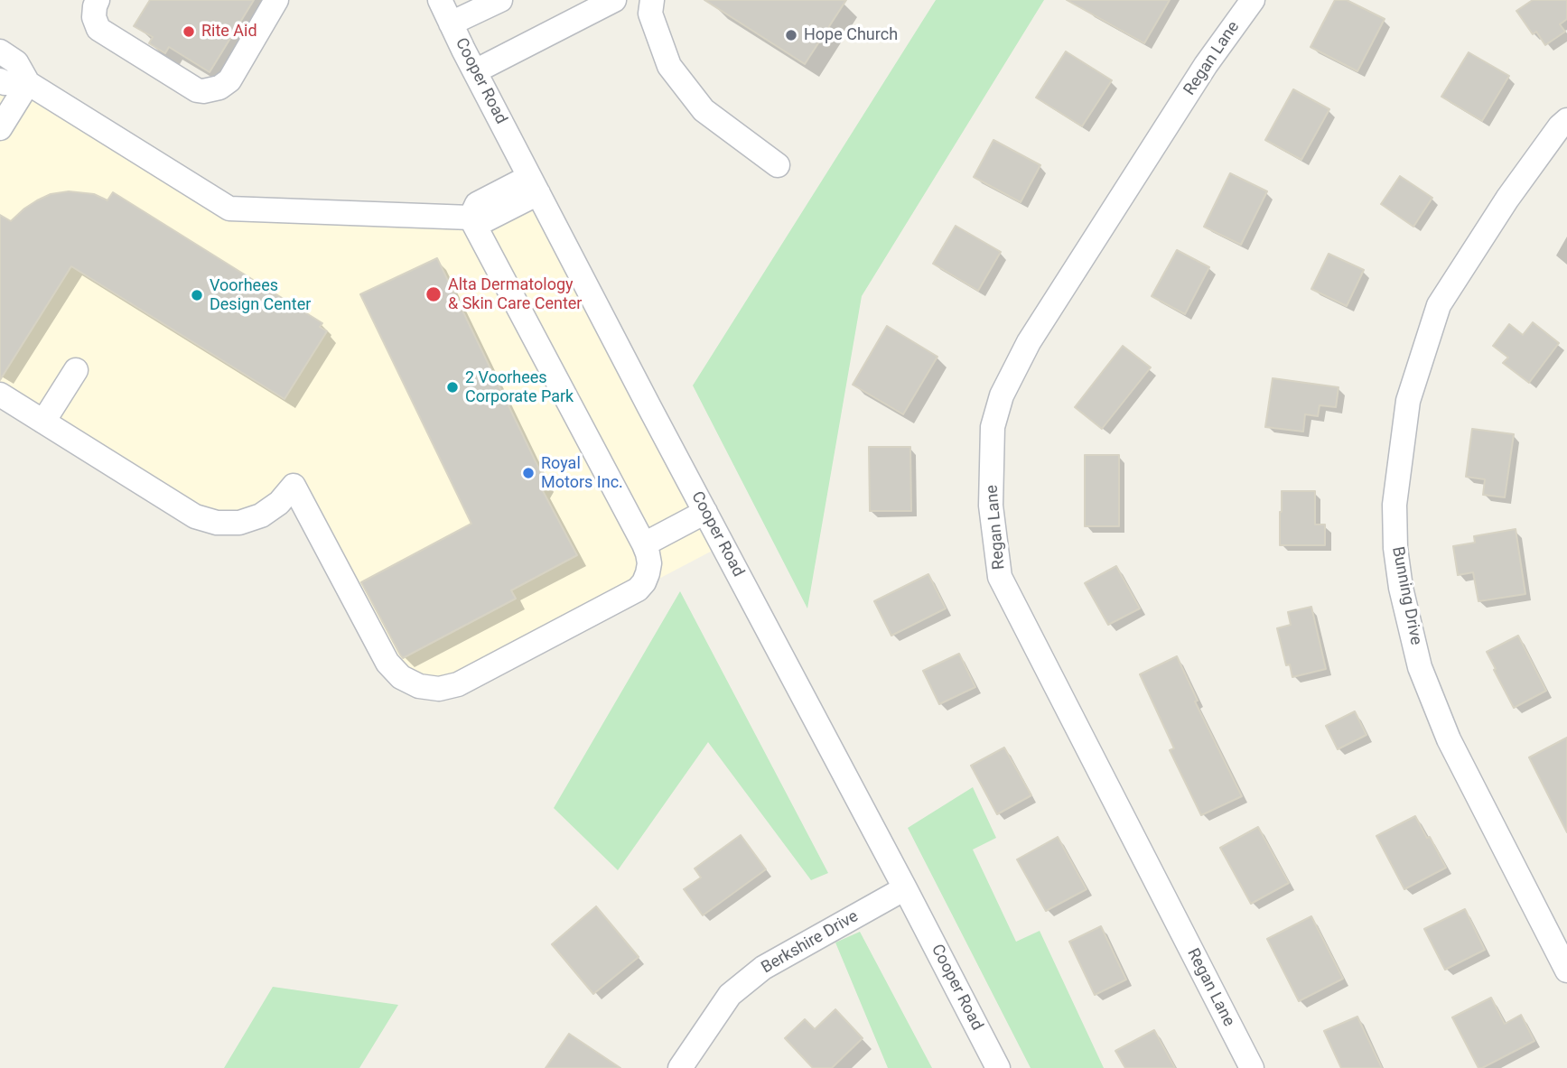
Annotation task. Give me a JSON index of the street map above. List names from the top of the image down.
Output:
{
  "streets": {
    "street": [
      "Regan Lane",
      "Cooper Road",
      "Bunning Drive",
      "Berkshire Drive"
    ]
  },
  "crossings": [
    ["Cooper Road", "Berkshire Drive"]
  ],
  "places": [
    "Rite Aid",
    "Hope Church",
    "Alta Dermatology & Skin Care Center",
    "Voorhees Design Center",
    "2 Voorhees Corporate Park",
    "Royal Motors Inc."
  ]
}
